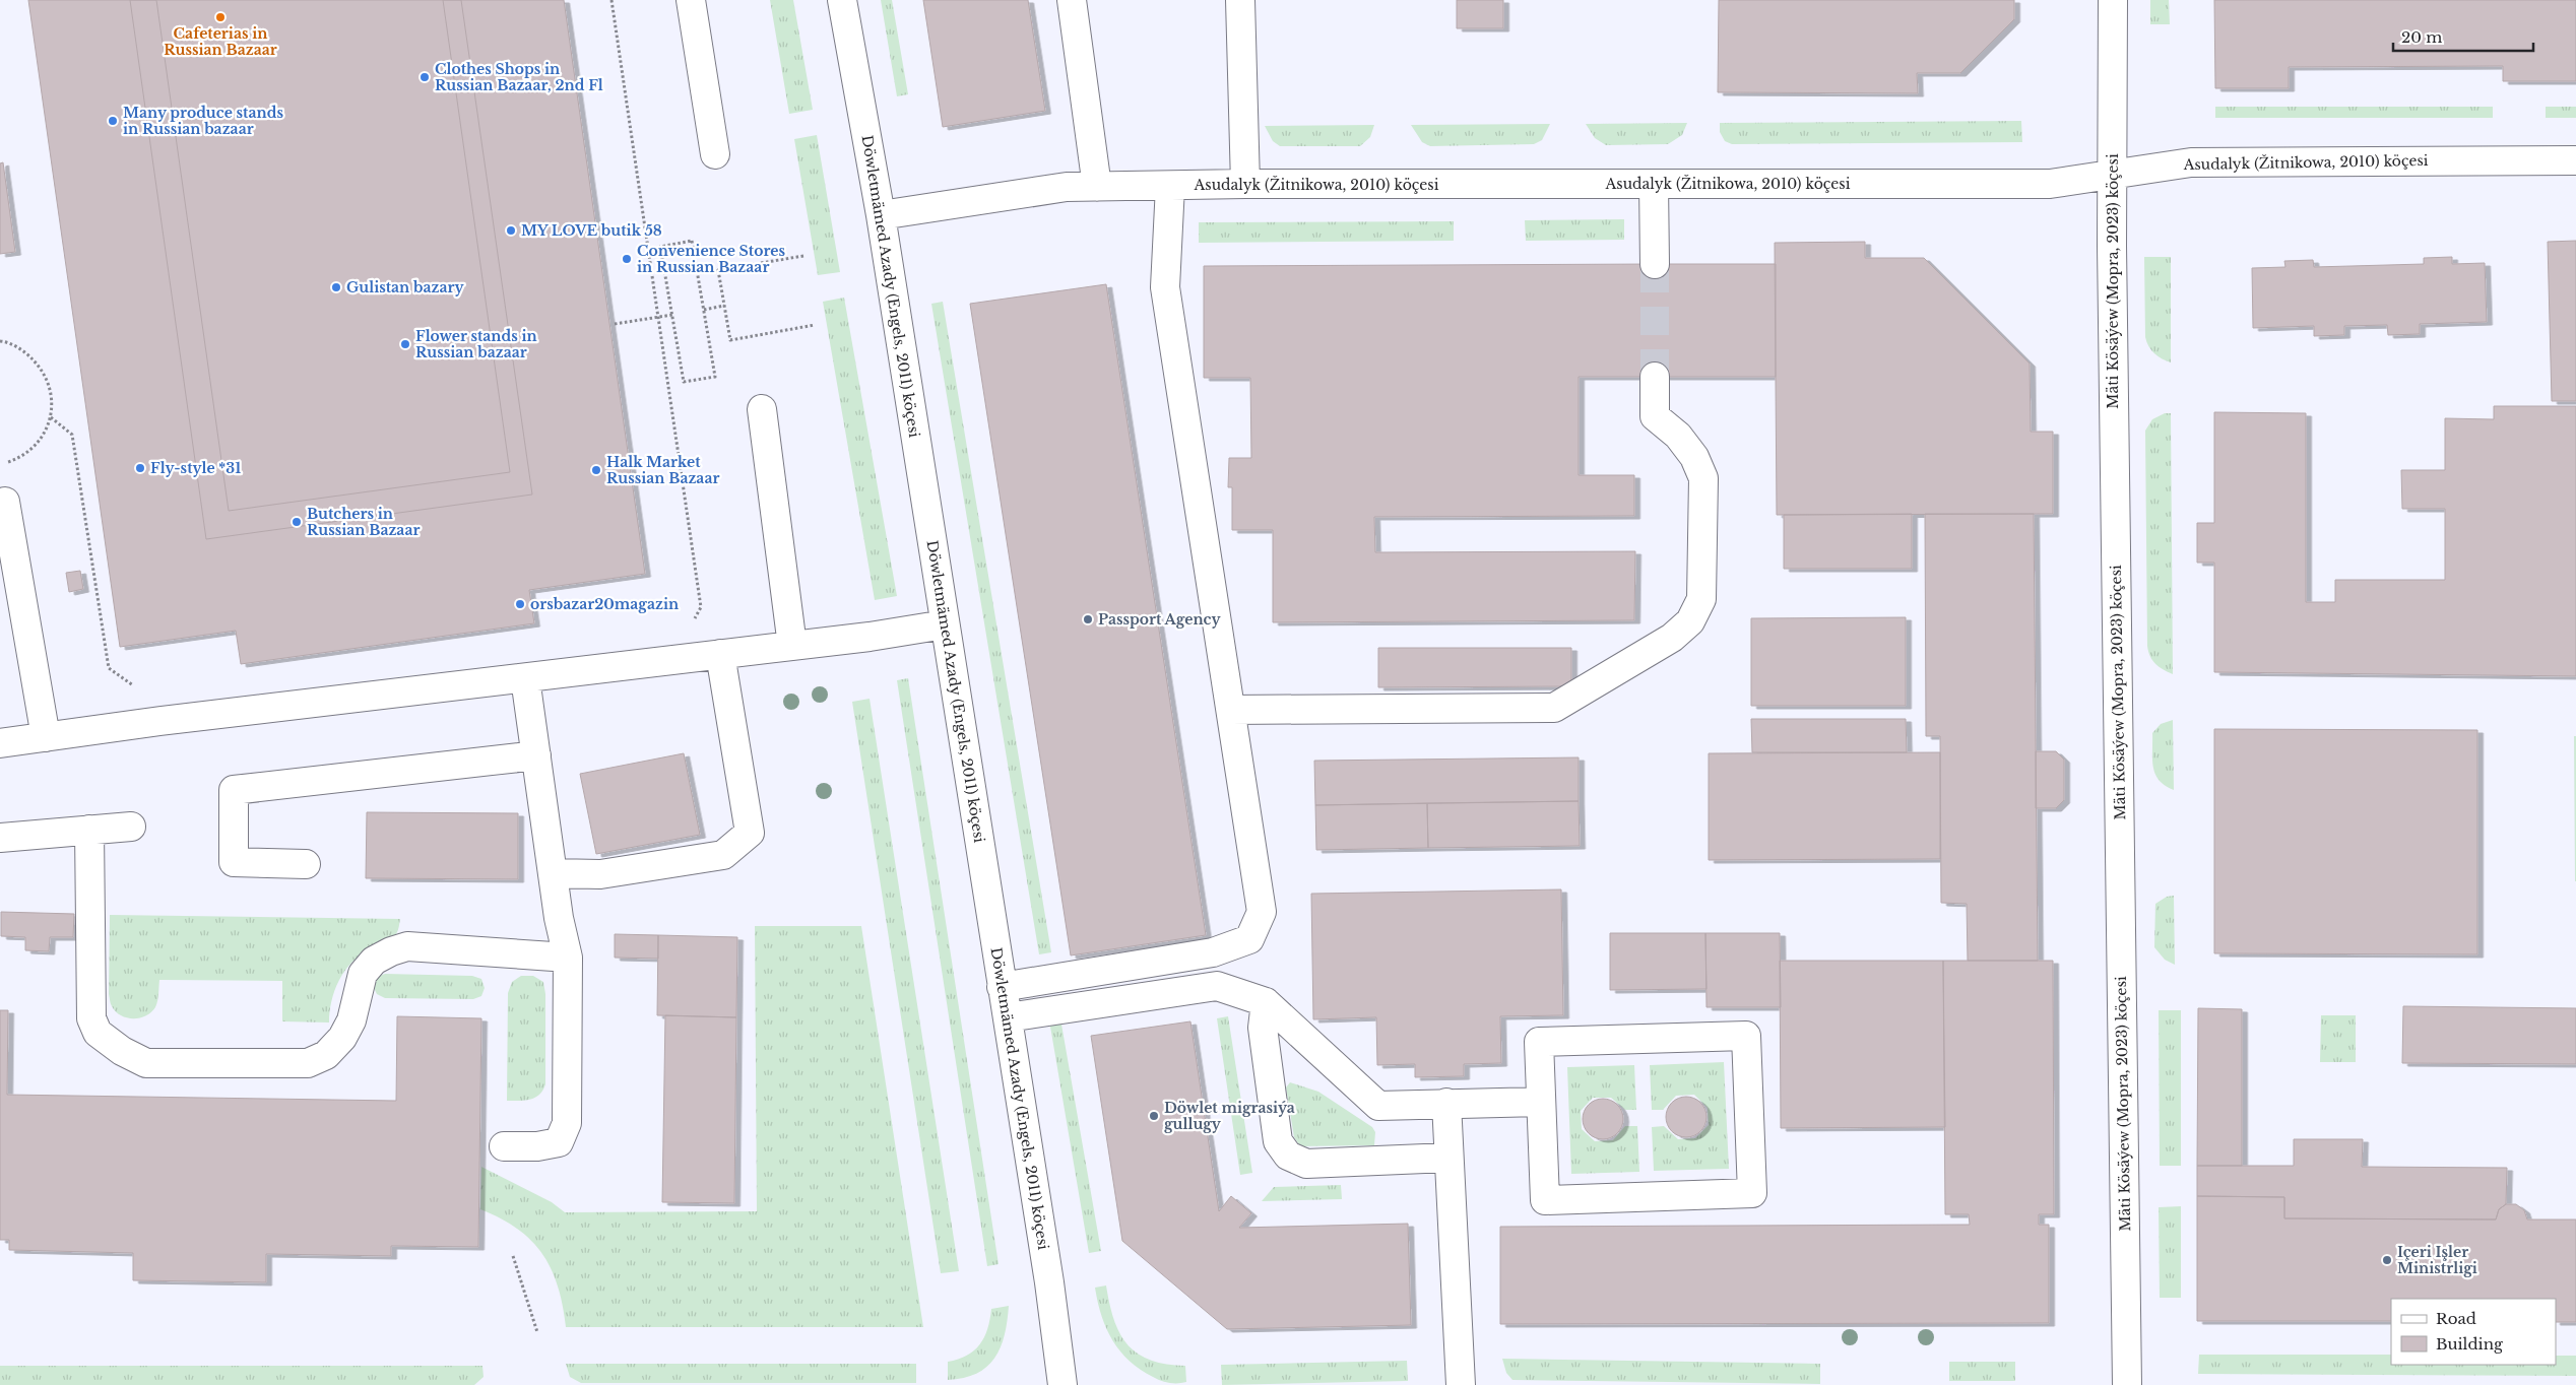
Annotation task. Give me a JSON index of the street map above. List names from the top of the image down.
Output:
{
  "streets": {
    "street": ["Asudalyk (Žitnikowa, 2010) köçesi", "Mäti Kösäýew (Mopra, 2023) köçesi", "Döwletmämed Azady (Engels, 2011) köçesi"]
  },
  "crossings": [
    ["Asudalyk (Žitnikowa, 2010) köçesi", "Mäti Kösäýew (Mopra, 2023) köçesi"],
    ["Asudalyk (Žitnikowa, 2010) köçesi", "Döwletmämed Azady (Engels, 2011) köçesi"]
  ],
  "places": [
    "Cafeterias in Russian Bazaar",
    "Clothes Shops in Russian Bazaar, 2nd Fl",
    "Many produce stands in Russian bazaar",
    "MY LOVE butik 58",
    "Convenience Stores in Russian Bazaar",
    "Gulistan bazary",
    "Flower stands in Russian bazaar",
    "Fly-style *31",
    "Halk Market Russian Bazaar",
    "Butchers in Russian Bazaar",
    "orsbazar20magazin",
    "Passport Agency",
    "Döwlet migrasiýa gullugy",
    "Içeri Işler Ministrligi"
  ],
  "legend": ["Road", "Building"],
  "scale_bar": "20 m"
}
